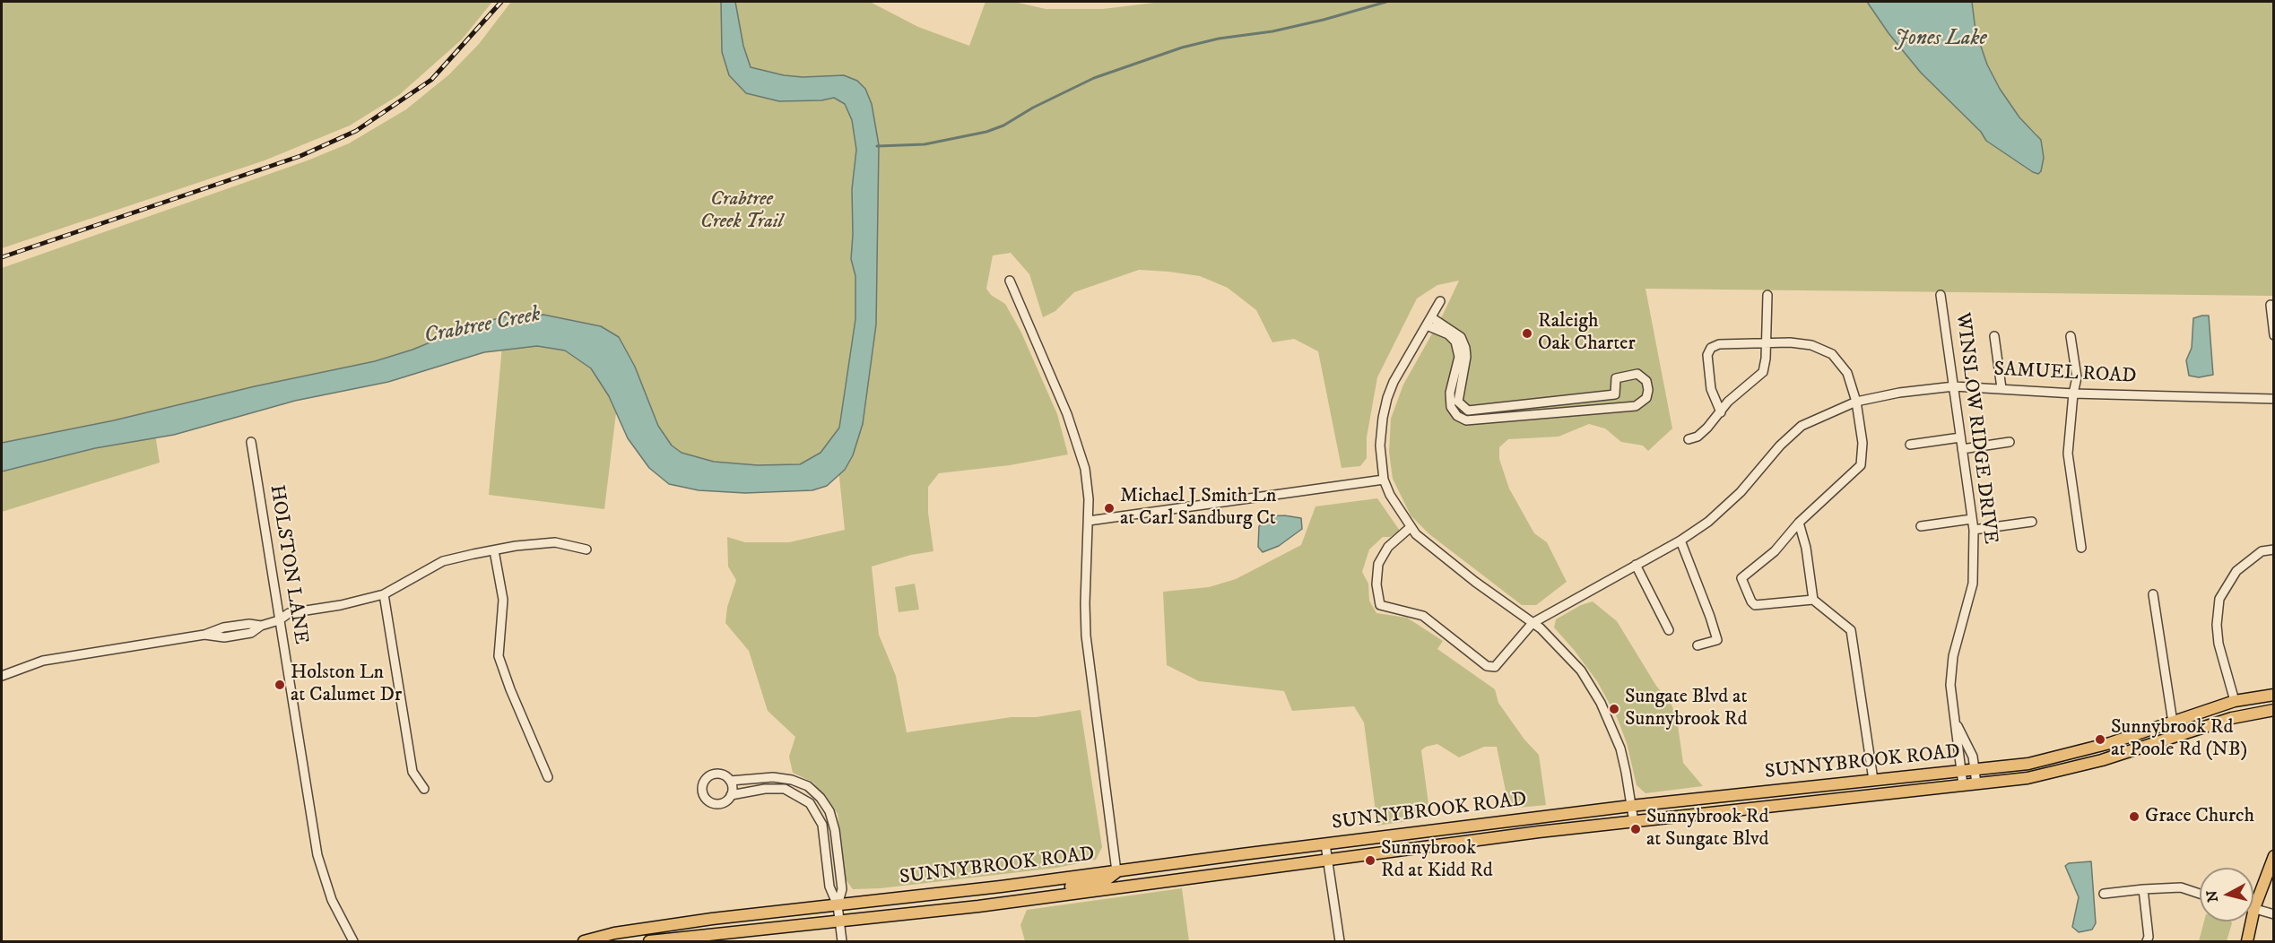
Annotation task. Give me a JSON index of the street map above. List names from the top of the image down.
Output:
{
  "streets": {
    "main road": ["SUNNYBROOK ROAD"],
    "street": ["SAMUEL ROAD", "WINSLOW RIDGE DRIVE", "HOLSTON LANE"]
  },
  "crossings": [
    ["SAMUEL ROAD", "WINSLOW RIDGE DRIVE"],
    ["WINSLOW RIDGE DRIVE", "SUNNYBROOK ROAD"]
  ],
  "water": ["Jones Lake", "Crabtree Creek"],
  "parks": ["Crabtree Creek Trail"],
  "places": [
    "Raleigh Oak Charter",
    "Michael J Smith Ln at Carl Sandburg Ct",
    "Holston Ln at Calumet Dr",
    "Sungate Blvd at Sunnybrook Rd",
    "Sunnybrook Rd at Poole Rd (NB)",
    "Grace Church",
    "Sunnybrook Rd at Sungate Blvd",
    "Sunnybrook Rd at Kidd Rd"
  ],
  "north": "left"
}
